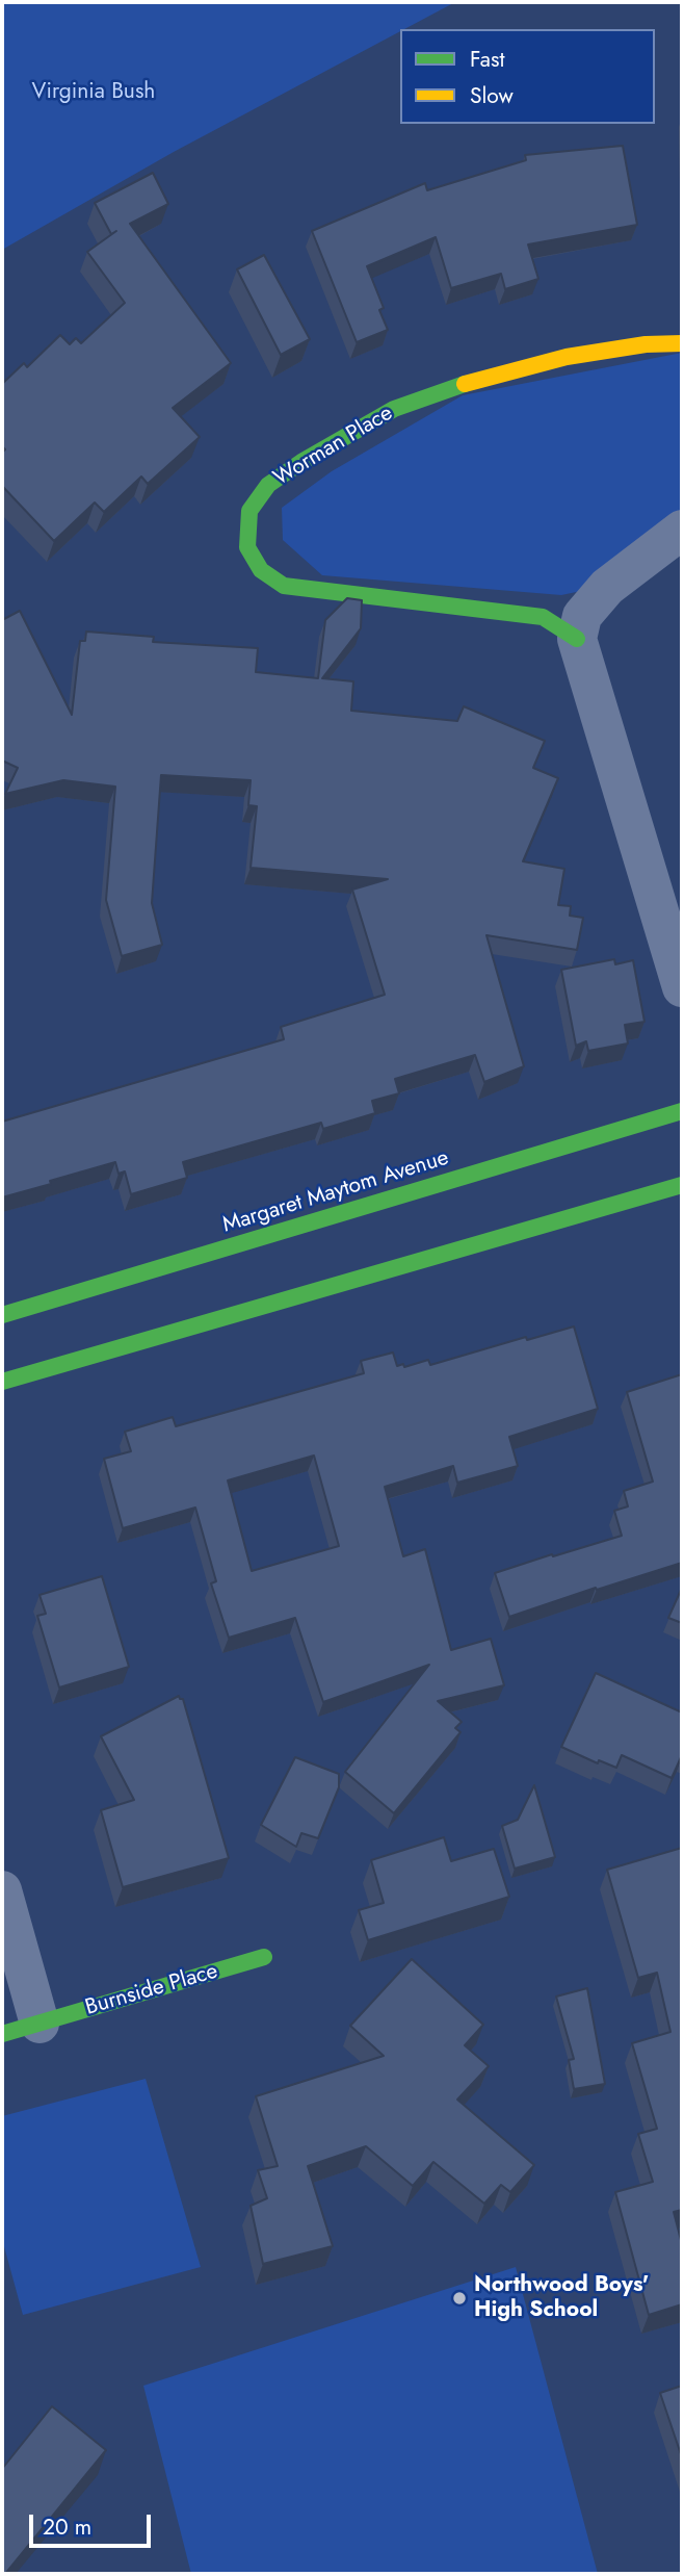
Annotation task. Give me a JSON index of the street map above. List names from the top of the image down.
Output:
{
  "streets": {
    "street": ["Worman Place", "Margaret Maytom Avenue", "Burnside Place"]
  },
  "parks": ["Virginia Bush"],
  "places": ["Northwood Boys' High School"],
  "legend": ["Fast", "Slow"],
  "scale_bar": "20 m"
}
